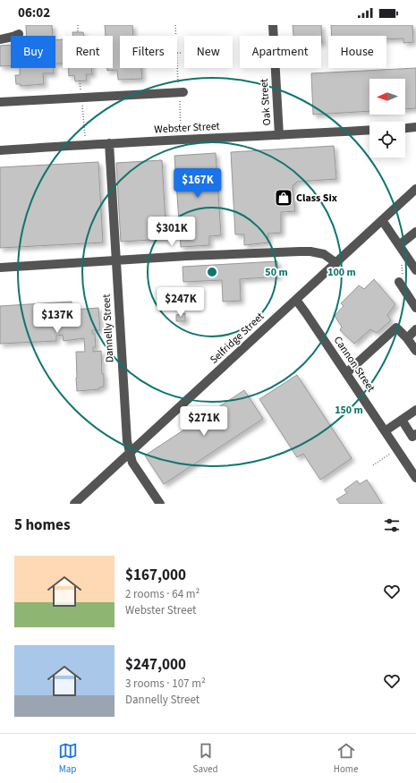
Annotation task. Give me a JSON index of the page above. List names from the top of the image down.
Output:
{
  "streets": {
    "street": [
      "Oak Street",
      "Webster Street",
      "Dannelly Street",
      "Selfridge Street",
      "Cannon Street"
    ]
  },
  "crossings": [
    ["Oak Street", "Webster Street"],
    ["Webster Street", "Dannelly Street"],
    ["Dannelly Street", "Selfridge Street"],
    ["Selfridge Street", "Cannon Street"]
  ],
  "places": {
    "shop": ["Class Six"]
  },
  "north": "left",
  "page": {
    "status": "06:02",
    "chip": [
      "Buy",
      "Rent",
      "Filters",
      "New",
      "Apartment",
      "House"
    ],
    "price": [
      "$167K",
      "$301K",
      "$247K",
      "$137K",
      "$271K"
    ],
    "heading": "5 homes",
    "list": [
      {
        "name": "$167,000",
        "note": "2 rooms · 64 m² · Webster Street"
      },
      {
        "name": "$247,000",
        "note": "3 rooms · 107 m² · Dannelly Street"
      }
    ],
    "tabs": ["Map", "Saved", "Home"]
  },
  "rings": ["50 m", "100 m", "150 m"]
}
